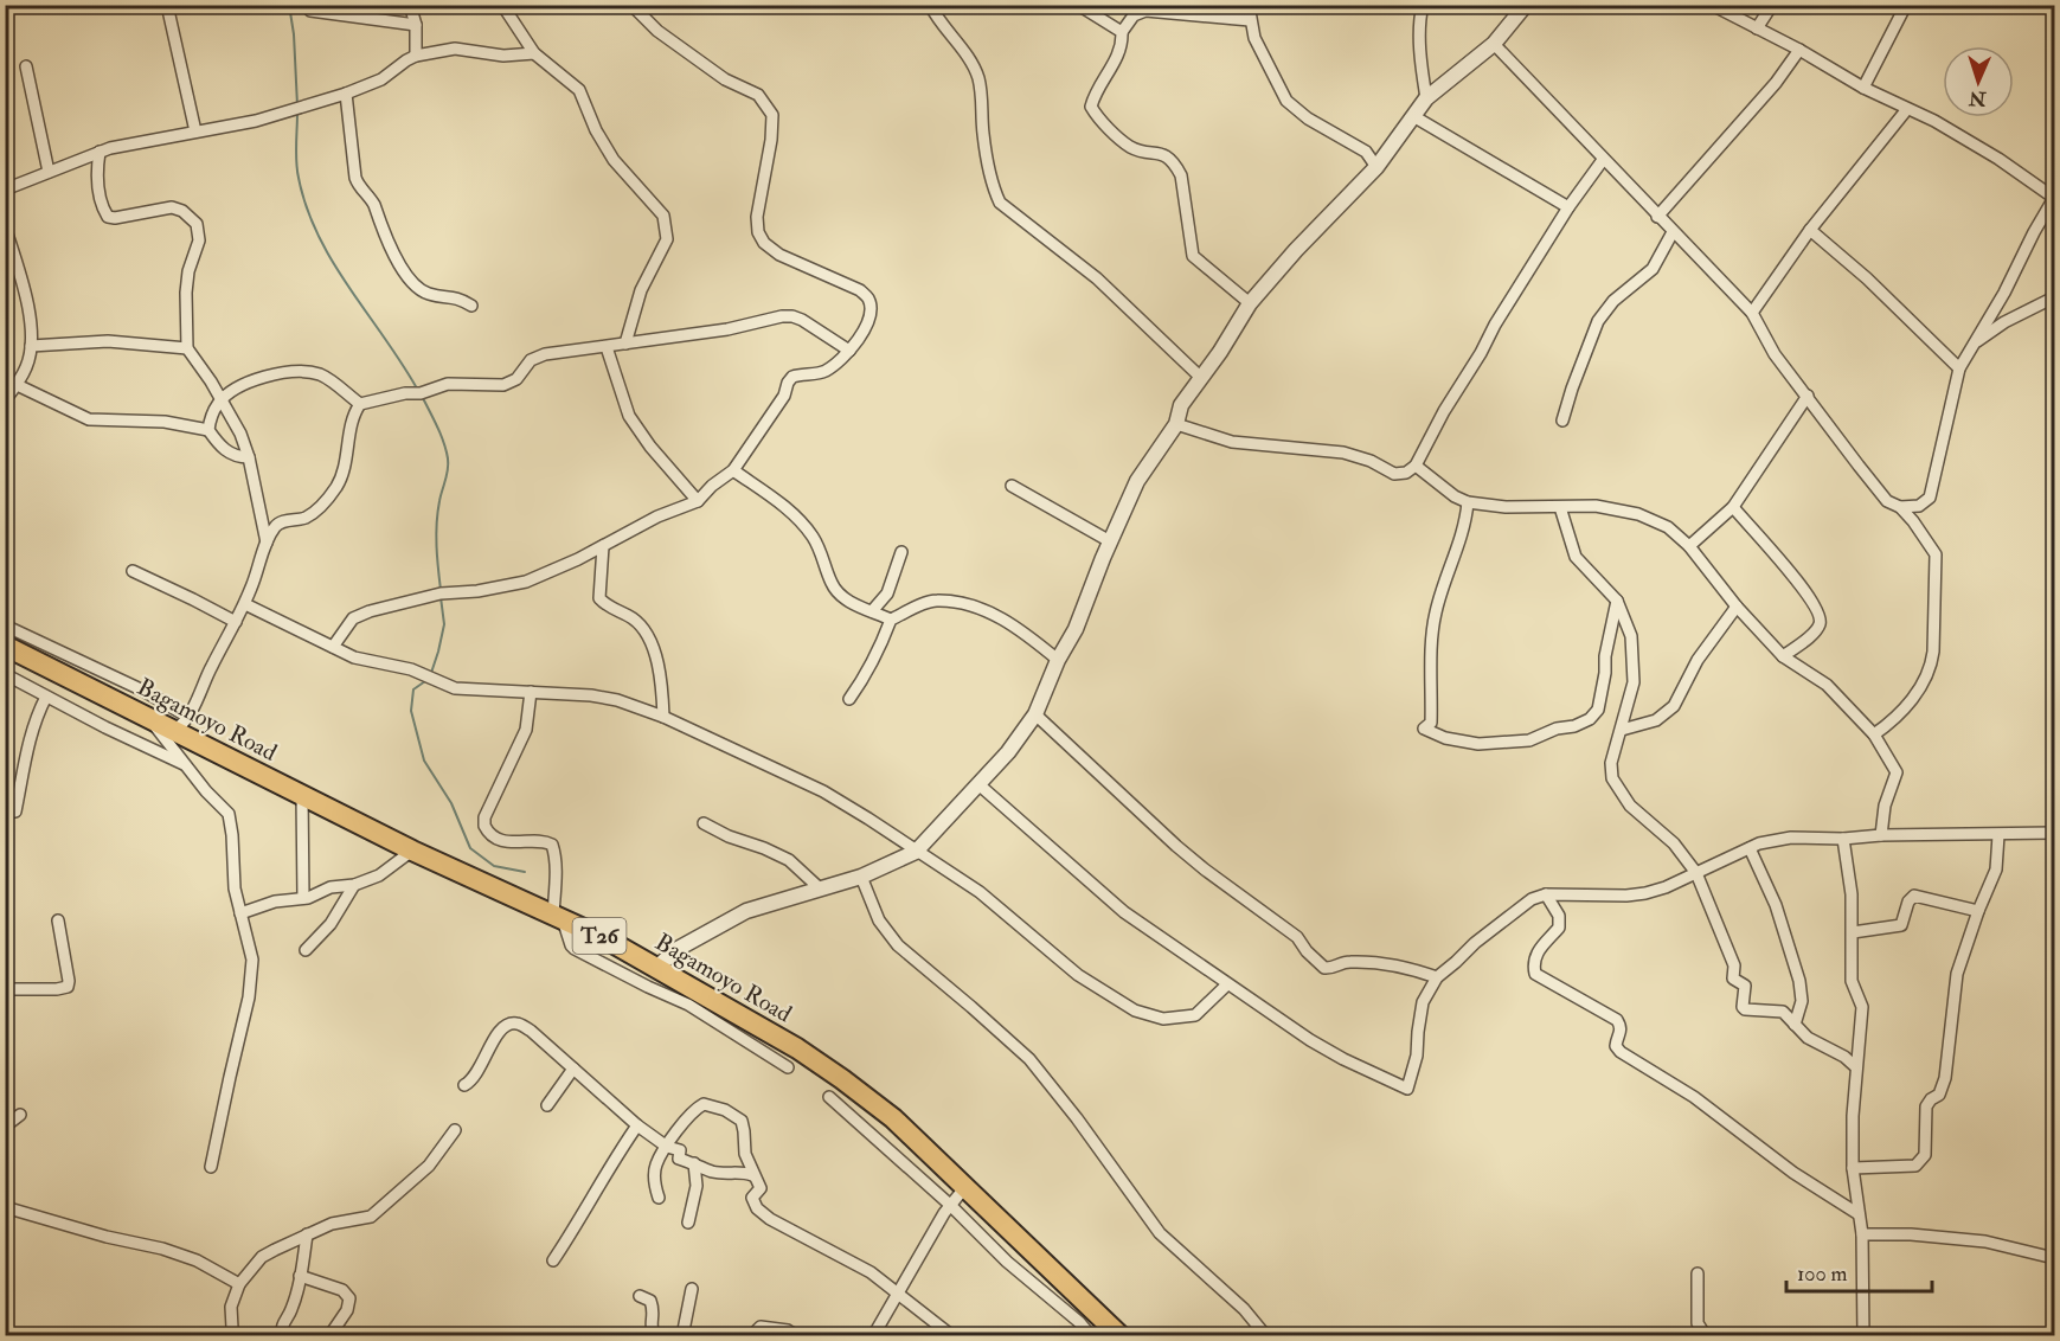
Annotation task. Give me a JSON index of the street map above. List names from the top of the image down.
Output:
{
  "streets": {
    "highway": ["Bagamoyo Road", "T26"]
  },
  "scale_bar": "100 m",
  "north": "bottom"
}
